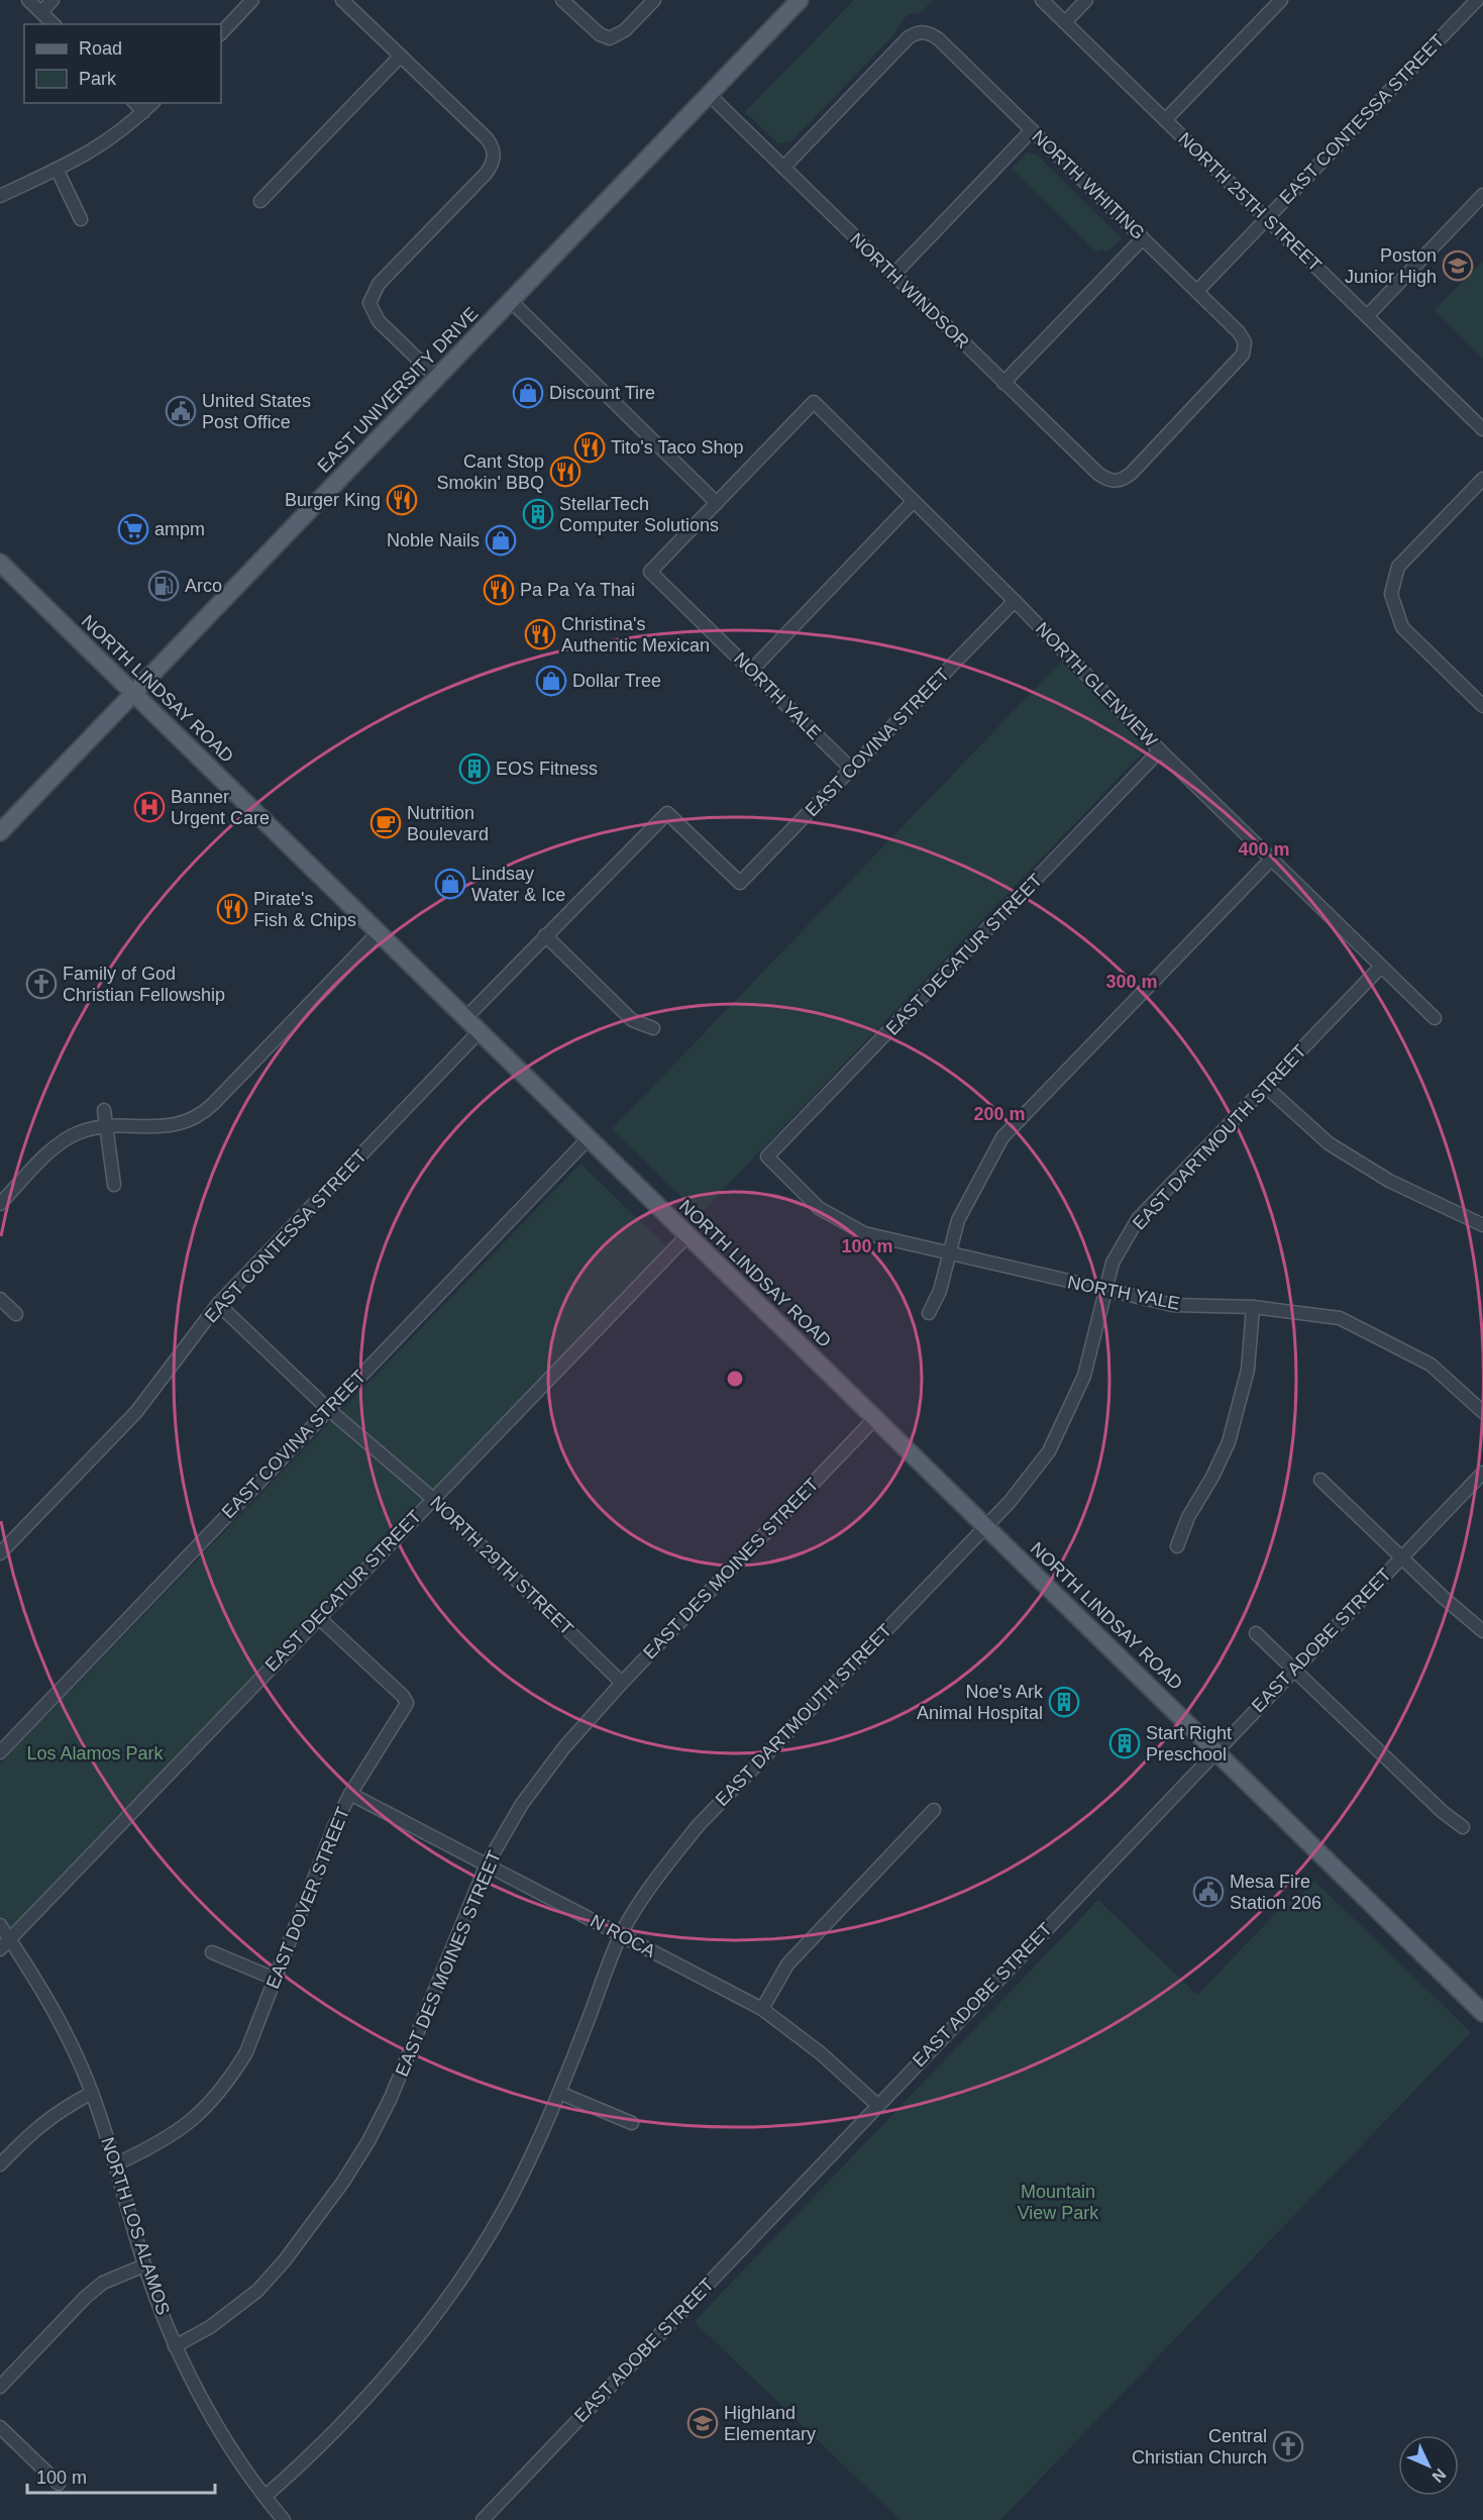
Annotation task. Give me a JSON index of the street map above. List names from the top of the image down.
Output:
{
  "streets": {
    "main road": ["EAST UNIVERSITY DRIVE", "NORTH LINDSAY ROAD"],
    "street": [
      "EAST CONTESSA STREET",
      "NORTH WHITING",
      "NORTH 25TH STREET",
      "NORTH WINDSOR",
      "NORTH GLENVIEW",
      "NORTH YALE",
      "EAST COVINA STREET",
      "EAST DECATUR STREET",
      "EAST DARTMOUTH STREET",
      "NORTH 29TH STREET",
      "EAST DES MOINES STREET",
      "EAST ADOBE STREET",
      "EAST DOVER STREET",
      "N ROCA",
      "NORTH LOS ALAMOS"
    ]
  },
  "crossings": [
    ["EAST CONTESSA STREET", "NORTH WHITING"],
    ["EAST CONTESSA STREET", "NORTH 25TH STREET"],
    ["EAST CONTESSA STREET", "NORTH LINDSAY ROAD"],
    ["EAST CONTESSA STREET", "NORTH 29TH STREET"],
    ["NORTH WHITING", "NORTH WINDSOR"],
    ["NORTH WINDSOR", "EAST UNIVERSITY DRIVE"],
    ["EAST UNIVERSITY DRIVE", "NORTH LINDSAY ROAD"],
    ["NORTH GLENVIEW", "NORTH YALE"],
    ["NORTH GLENVIEW", "EAST COVINA STREET"],
    ["NORTH GLENVIEW", "EAST DECATUR STREET"],
    ["NORTH GLENVIEW", "EAST DARTMOUTH STREET"],
    ["NORTH LINDSAY ROAD", "EAST COVINA STREET"],
    ["NORTH LINDSAY ROAD", "EAST DECATUR STREET"],
    ["NORTH LINDSAY ROAD", "EAST DARTMOUTH STREET"],
    ["NORTH LINDSAY ROAD", "EAST DES MOINES STREET"],
    ["NORTH LINDSAY ROAD", "EAST ADOBE STREET"],
    ["NORTH YALE", "EAST COVINA STREET"],
    ["NORTH YALE", "EAST DECATUR STREET"],
    ["NORTH YALE", "EAST DARTMOUTH STREET"],
    ["EAST COVINA STREET", "NORTH 29TH STREET"],
    ["EAST DECATUR STREET", "NORTH 29TH STREET"],
    ["EAST DECATUR STREET", "EAST DOVER STREET"],
    ["EAST DECATUR STREET", "NORTH LOS ALAMOS"],
    ["EAST DARTMOUTH STREET", "N ROCA"],
    ["EAST DARTMOUTH STREET", "NORTH LOS ALAMOS"],
    ["NORTH 29TH STREET", "EAST DES MOINES STREET"],
    ["EAST DES MOINES STREET", "N ROCA"],
    ["EAST DES MOINES STREET", "NORTH LOS ALAMOS"],
    ["EAST ADOBE STREET", "N ROCA"],
    ["EAST DOVER STREET", "N ROCA"],
    ["EAST DOVER STREET", "NORTH LOS ALAMOS"]
  ],
  "parks": ["Los Alamos Park", "Mountain View Park"],
  "places": {
    "school or university": ["Poston Junior High", "Highland Elementary"],
    "shop": [
      "Discount Tire",
      "Noble Nails",
      "Dollar Tree",
      "Lindsay Water & Ice"
    ],
    "public building": ["United States Post Office", "Mesa Fire Station 206"],
    "restaurant": [
      "Tito's Taco Shop",
      "Cant Stop Smokin' BBQ",
      "Burger King",
      "Pa Pa Ya Thai",
      "Christina's Authentic Mexican",
      "Pirate's Fish & Chips"
    ],
    "building": [
      "StellarTech Computer Solutions",
      "EOS Fitness",
      "Noe's Ark Animal Hospital",
      "Start Right Preschool"
    ],
    "supermarket": ["ampm"],
    "fuel station": ["Arco"],
    "hospital": ["Banner Urgent Care"],
    "cafe": ["Nutrition Boulevard"],
    "church": ["Family of God Christian Fellowship", "Central Christian Church"]
  },
  "legend": ["Road", "Park"],
  "scale_bar": "100 m",
  "north": "bottom right",
  "rings": [
    "400 m",
    "300 m",
    "200 m",
    "100 m"
  ]
}
